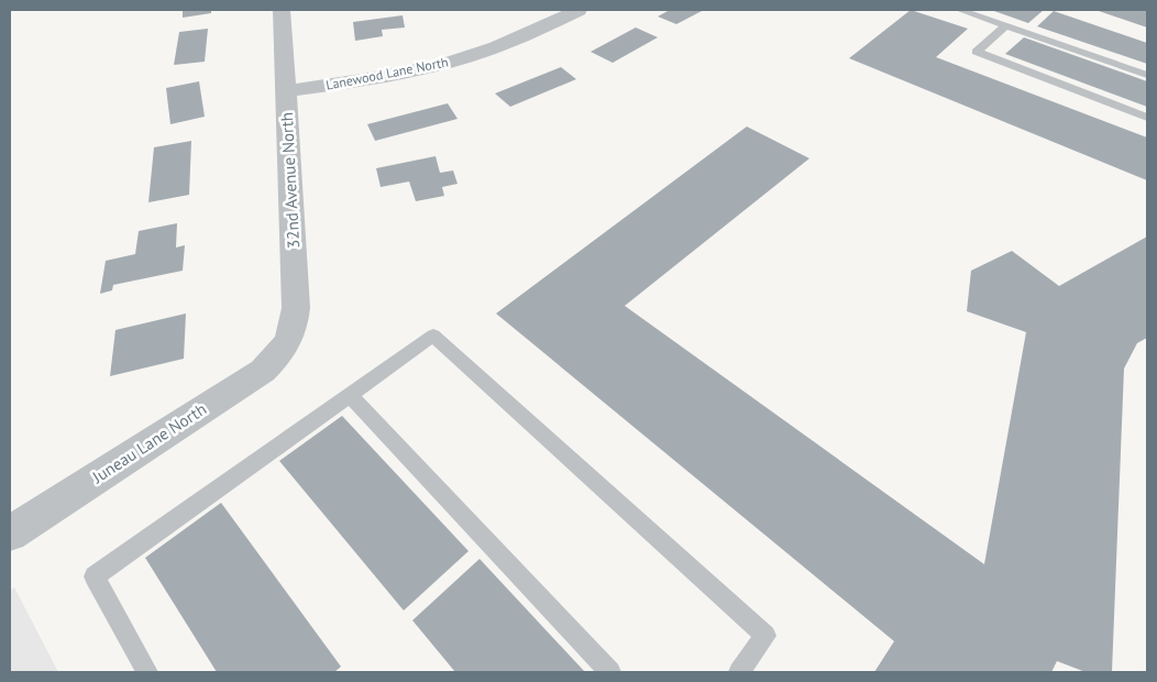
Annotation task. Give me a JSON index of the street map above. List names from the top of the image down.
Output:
{
  "streets": {
    "street": ["Lanewood Lane North", "32nd Avenue North", "Juneau Lane North"]
  },
  "crossings": [
    ["Lanewood Lane North", "32nd Avenue North"],
    ["32nd Avenue North", "Juneau Lane North"]
  ]
}
